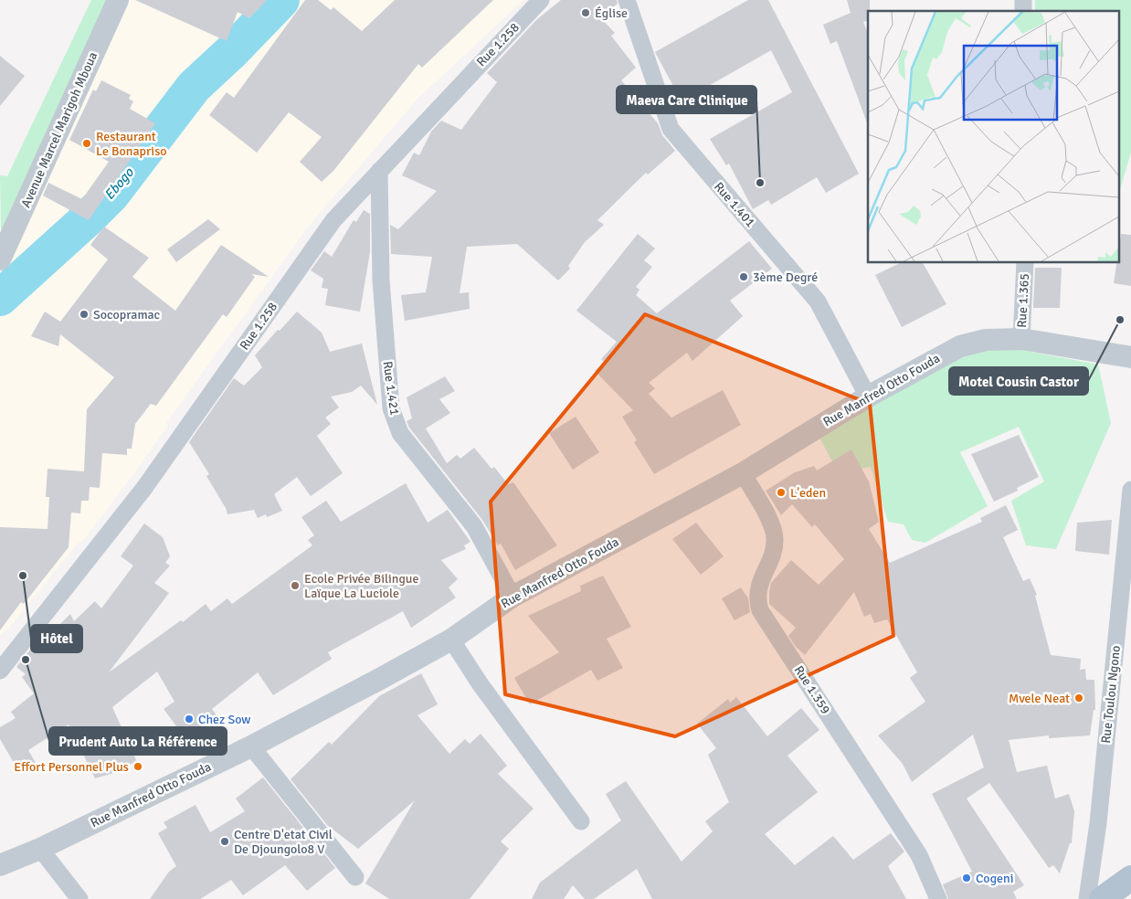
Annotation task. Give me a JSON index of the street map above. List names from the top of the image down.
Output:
{
  "streets": {
    "street": [
      "Rue 1.258",
      "Avenue Marcel Marigoh Mboua",
      "Rue 1.401",
      "Rue 1.365",
      "Rue 1.421",
      "Rue Manfred Otto Fouda",
      "Rue 1.359",
      "Rue Toulou Ngono"
    ]
  },
  "crossings": [
    ["Rue 1.258", "Rue 1.421"],
    ["Rue 1.401", "Rue Manfred Otto Fouda"],
    ["Rue 1.365", "Rue Manfred Otto Fouda"],
    ["Rue 1.421", "Rue Manfred Otto Fouda"],
    ["Rue Manfred Otto Fouda", "Rue 1.359"]
  ],
  "water": ["Ebogo"],
  "places": [
    "Église",
    "Restaurant Le Bonapriso",
    "Maeva Care Clinique",
    "3ème Degré",
    "Socopramac",
    "Motel Cousin Castor",
    "L'eden",
    "Hôtel",
    "Ecole Privée Bilingue Laïque La Luciole",
    "Prudent Auto La Référence",
    "Mvele Neat",
    "Chez Sow",
    "Effort Personnel Plus",
    "Centre D'etat Civil De Djoungolo8 V",
    "Cogeni"
  ]
}
